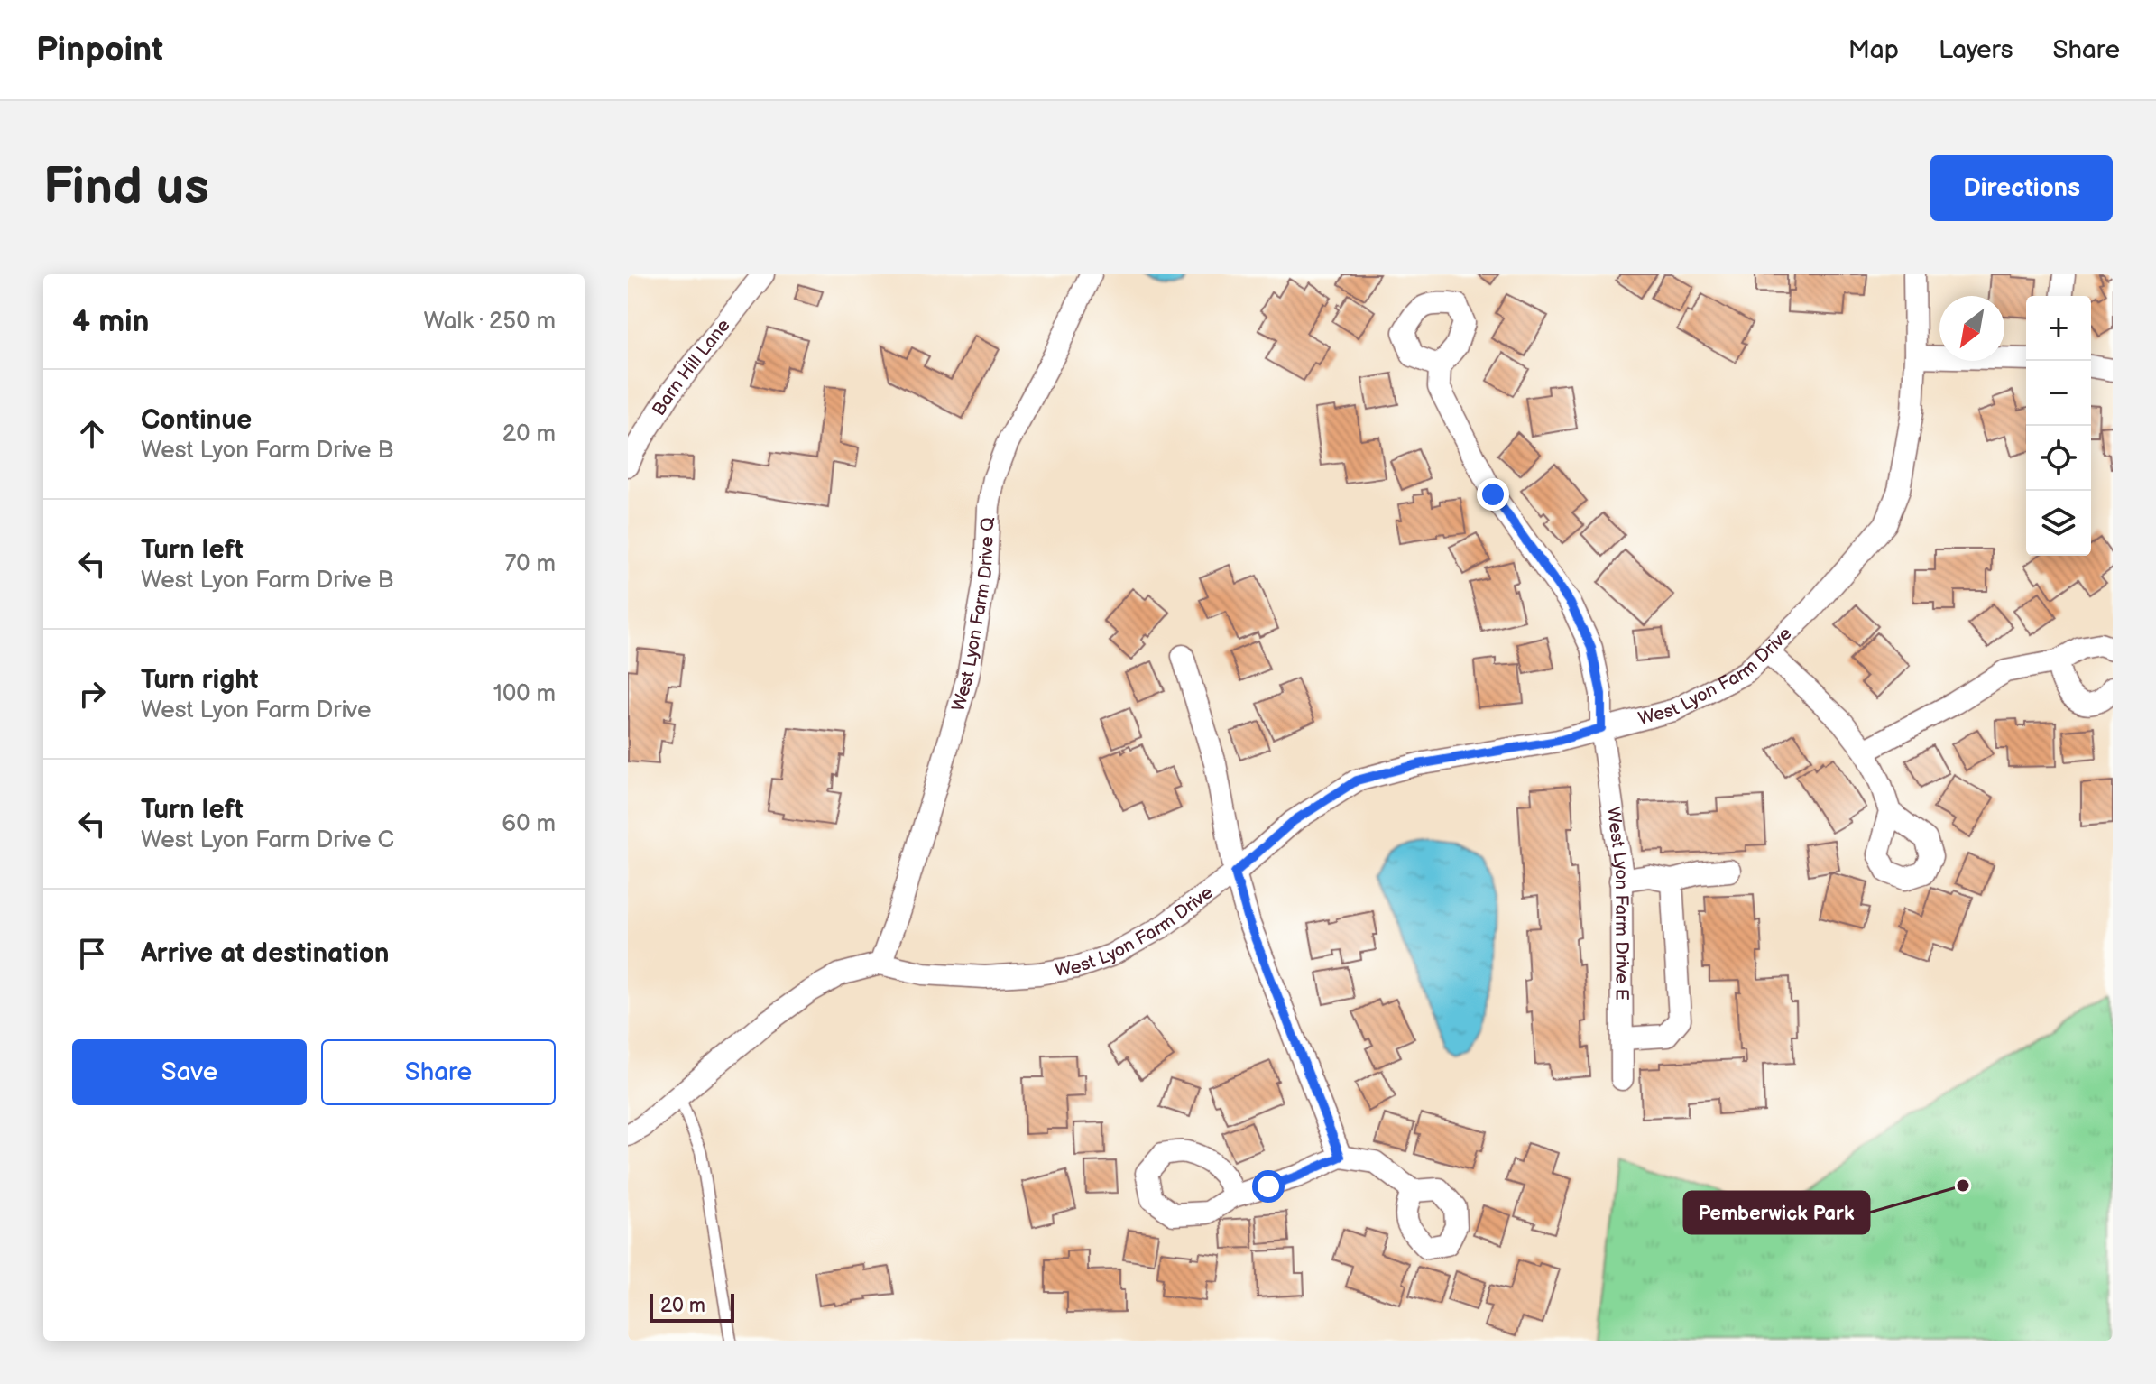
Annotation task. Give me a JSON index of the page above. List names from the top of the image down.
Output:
{
  "streets": {
    "street": [
      "Barn Hill Lane",
      "West Lyon Farm Drive Q",
      "West Lyon Farm Drive",
      "West Lyon Farm Drive E"
    ]
  },
  "crossings": [
    ["West Lyon Farm Drive Q", "West Lyon Farm Drive"],
    ["West Lyon Farm Drive", "West Lyon Farm Drive E"]
  ],
  "places": ["Pemberwick Park"],
  "scale_bar": "20 m",
  "north": "bottom left",
  "page": {
    "header": "Pinpoint",
    "nav": ["Map", "Layers", "Share"],
    "buttons": [
      "Directions",
      ["Save", "Share"]
    ],
    "title": "Find us",
    "heading": ["4 min", "Walk · 250 m"],
    "map_buttons": ["+", "−"],
    "list": [
      ["Continue", "West Lyon Farm Drive B", "20 m"],
      ["Turn left", "West Lyon Farm Drive B", "70 m"],
      ["Turn right", "West Lyon Farm Drive", "100 m"],
      ["Turn left", "West Lyon Farm Drive C", "60 m"],
      "Arrive at destination"
    ],
    "scale": "20 m"
  }
}
